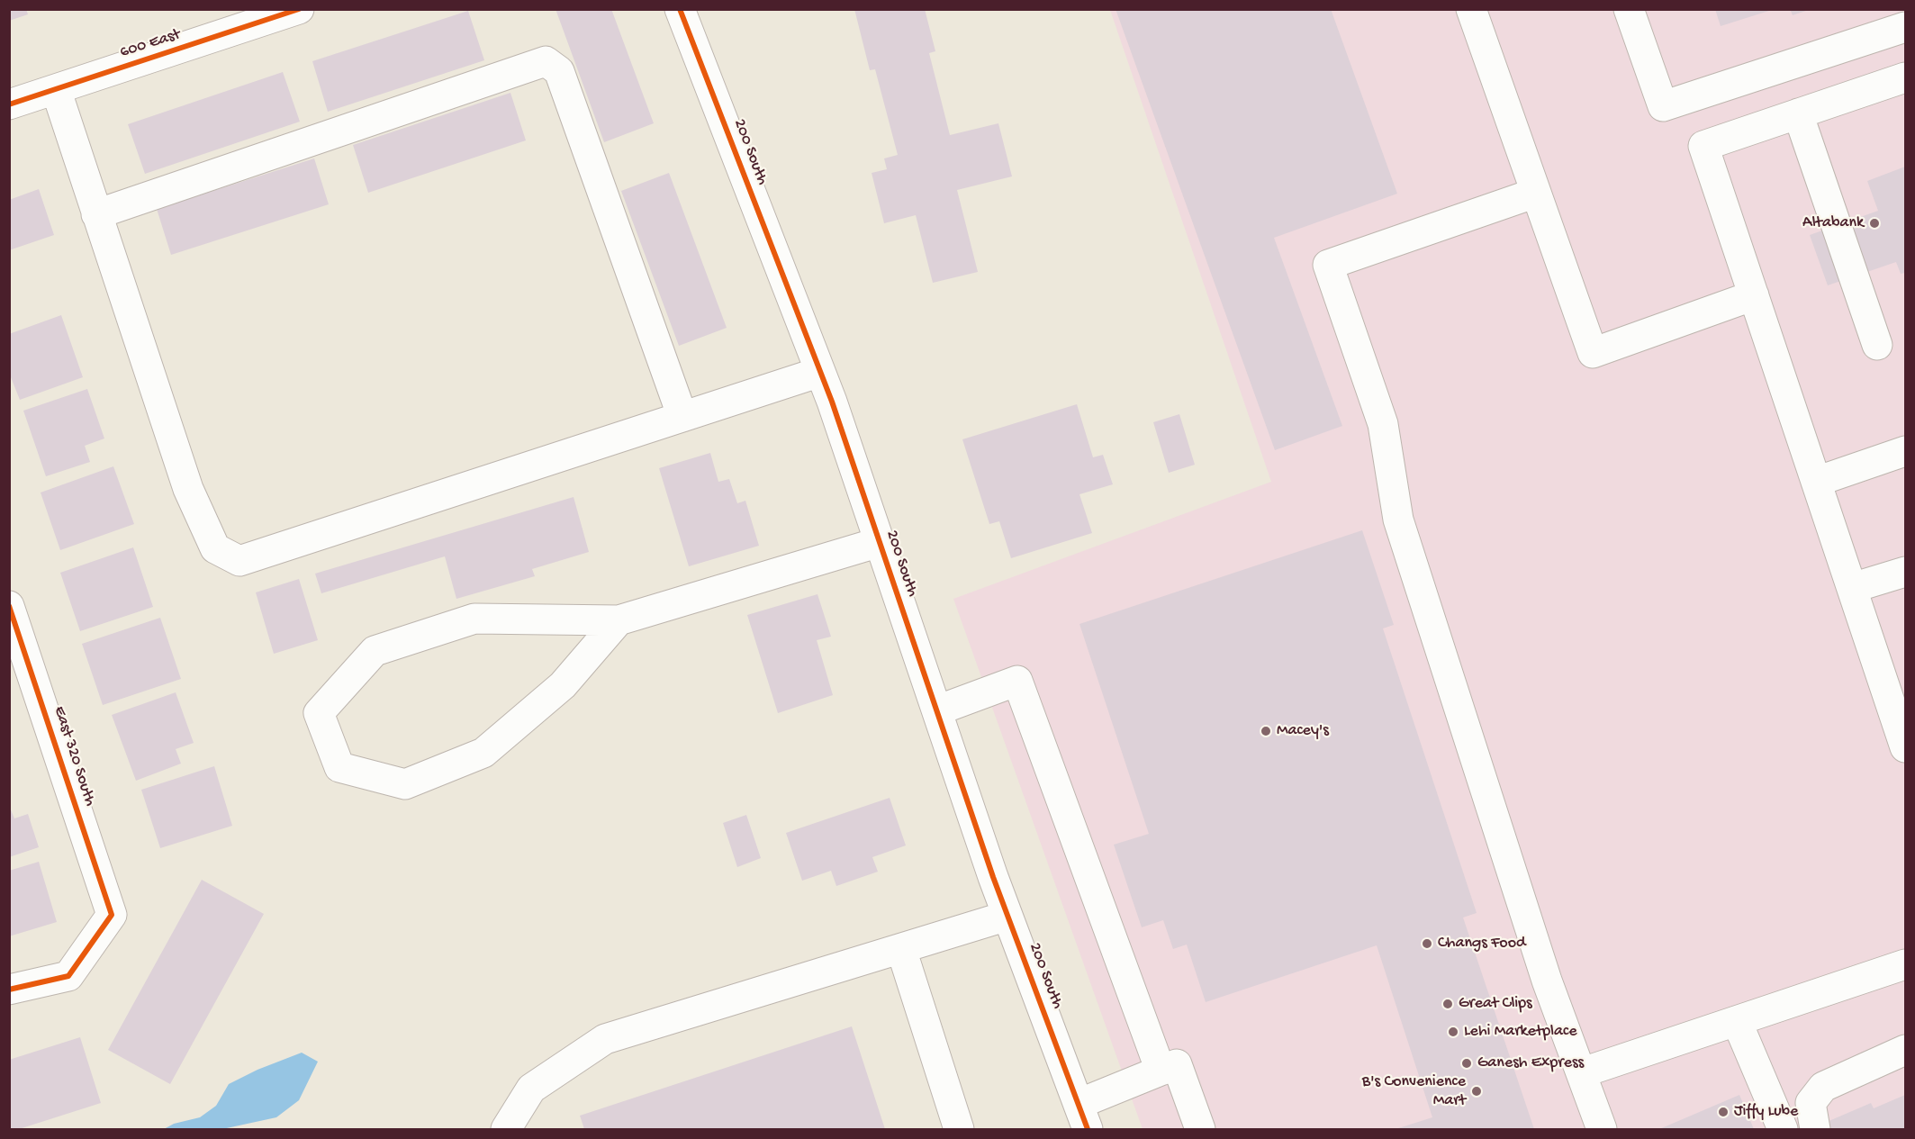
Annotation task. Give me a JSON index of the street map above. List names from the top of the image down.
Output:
{
  "streets": {
    "street": ["600 East", "200 South", "East 320 South"]
  },
  "places": [
    "Altabank",
    "Macey's",
    "Changs Food",
    "Great Clips",
    "Lehi Marketplace",
    "Ganesh Express",
    "B's Convenience Mart",
    "Jiffy Lube"
  ]
}
